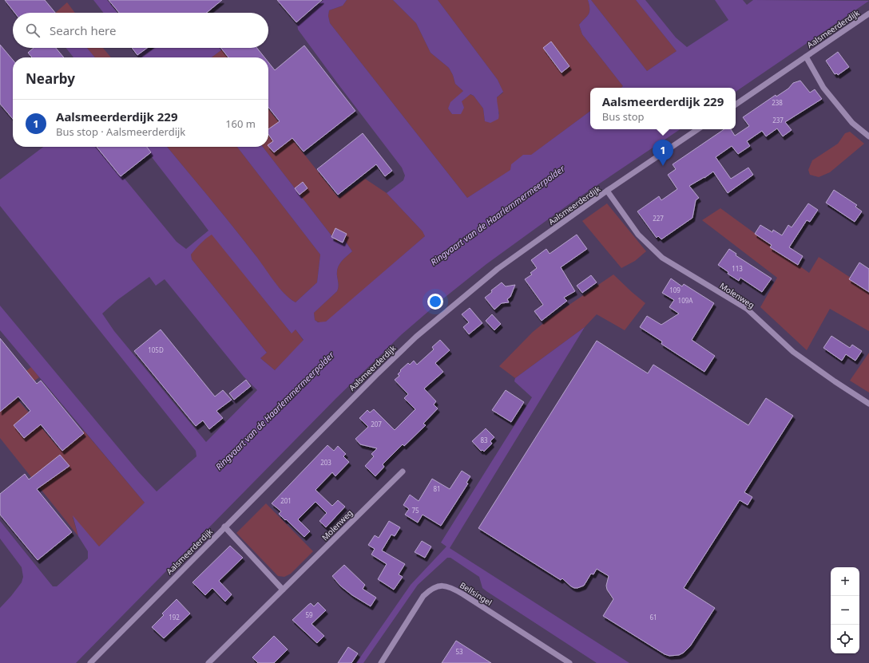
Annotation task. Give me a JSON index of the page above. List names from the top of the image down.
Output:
{
  "streets": {
    "street": ["Aalsmeerderdijk", "Molenweg", "Bellsingel"]
  },
  "crossings": [
    ["Aalsmeerderdijk", "Molenweg"]
  ],
  "water": ["Ringvaart van de Haarlemmermeerpolder"],
  "house_numbers": [
    "238",
    "237",
    "227",
    "113",
    "109",
    "109A",
    "105D",
    "207",
    "83",
    "203",
    "81",
    "201",
    "75",
    "59",
    "192",
    "61",
    "53"
  ],
  "page": {
    "search": "Search here",
    "heading": "Nearby",
    "popup": ["Aalsmeerderdijk 229", "Bus stop"],
    "list": [
      {
        "mark": "1",
        "name": "Aalsmeerderdijk 229",
        "note": "Bus stop · Aalsmeerderdijk",
        "value": "160 m"
      }
    ],
    "pins": "1",
    "map_buttons": ["+", "−"]
  }
}
